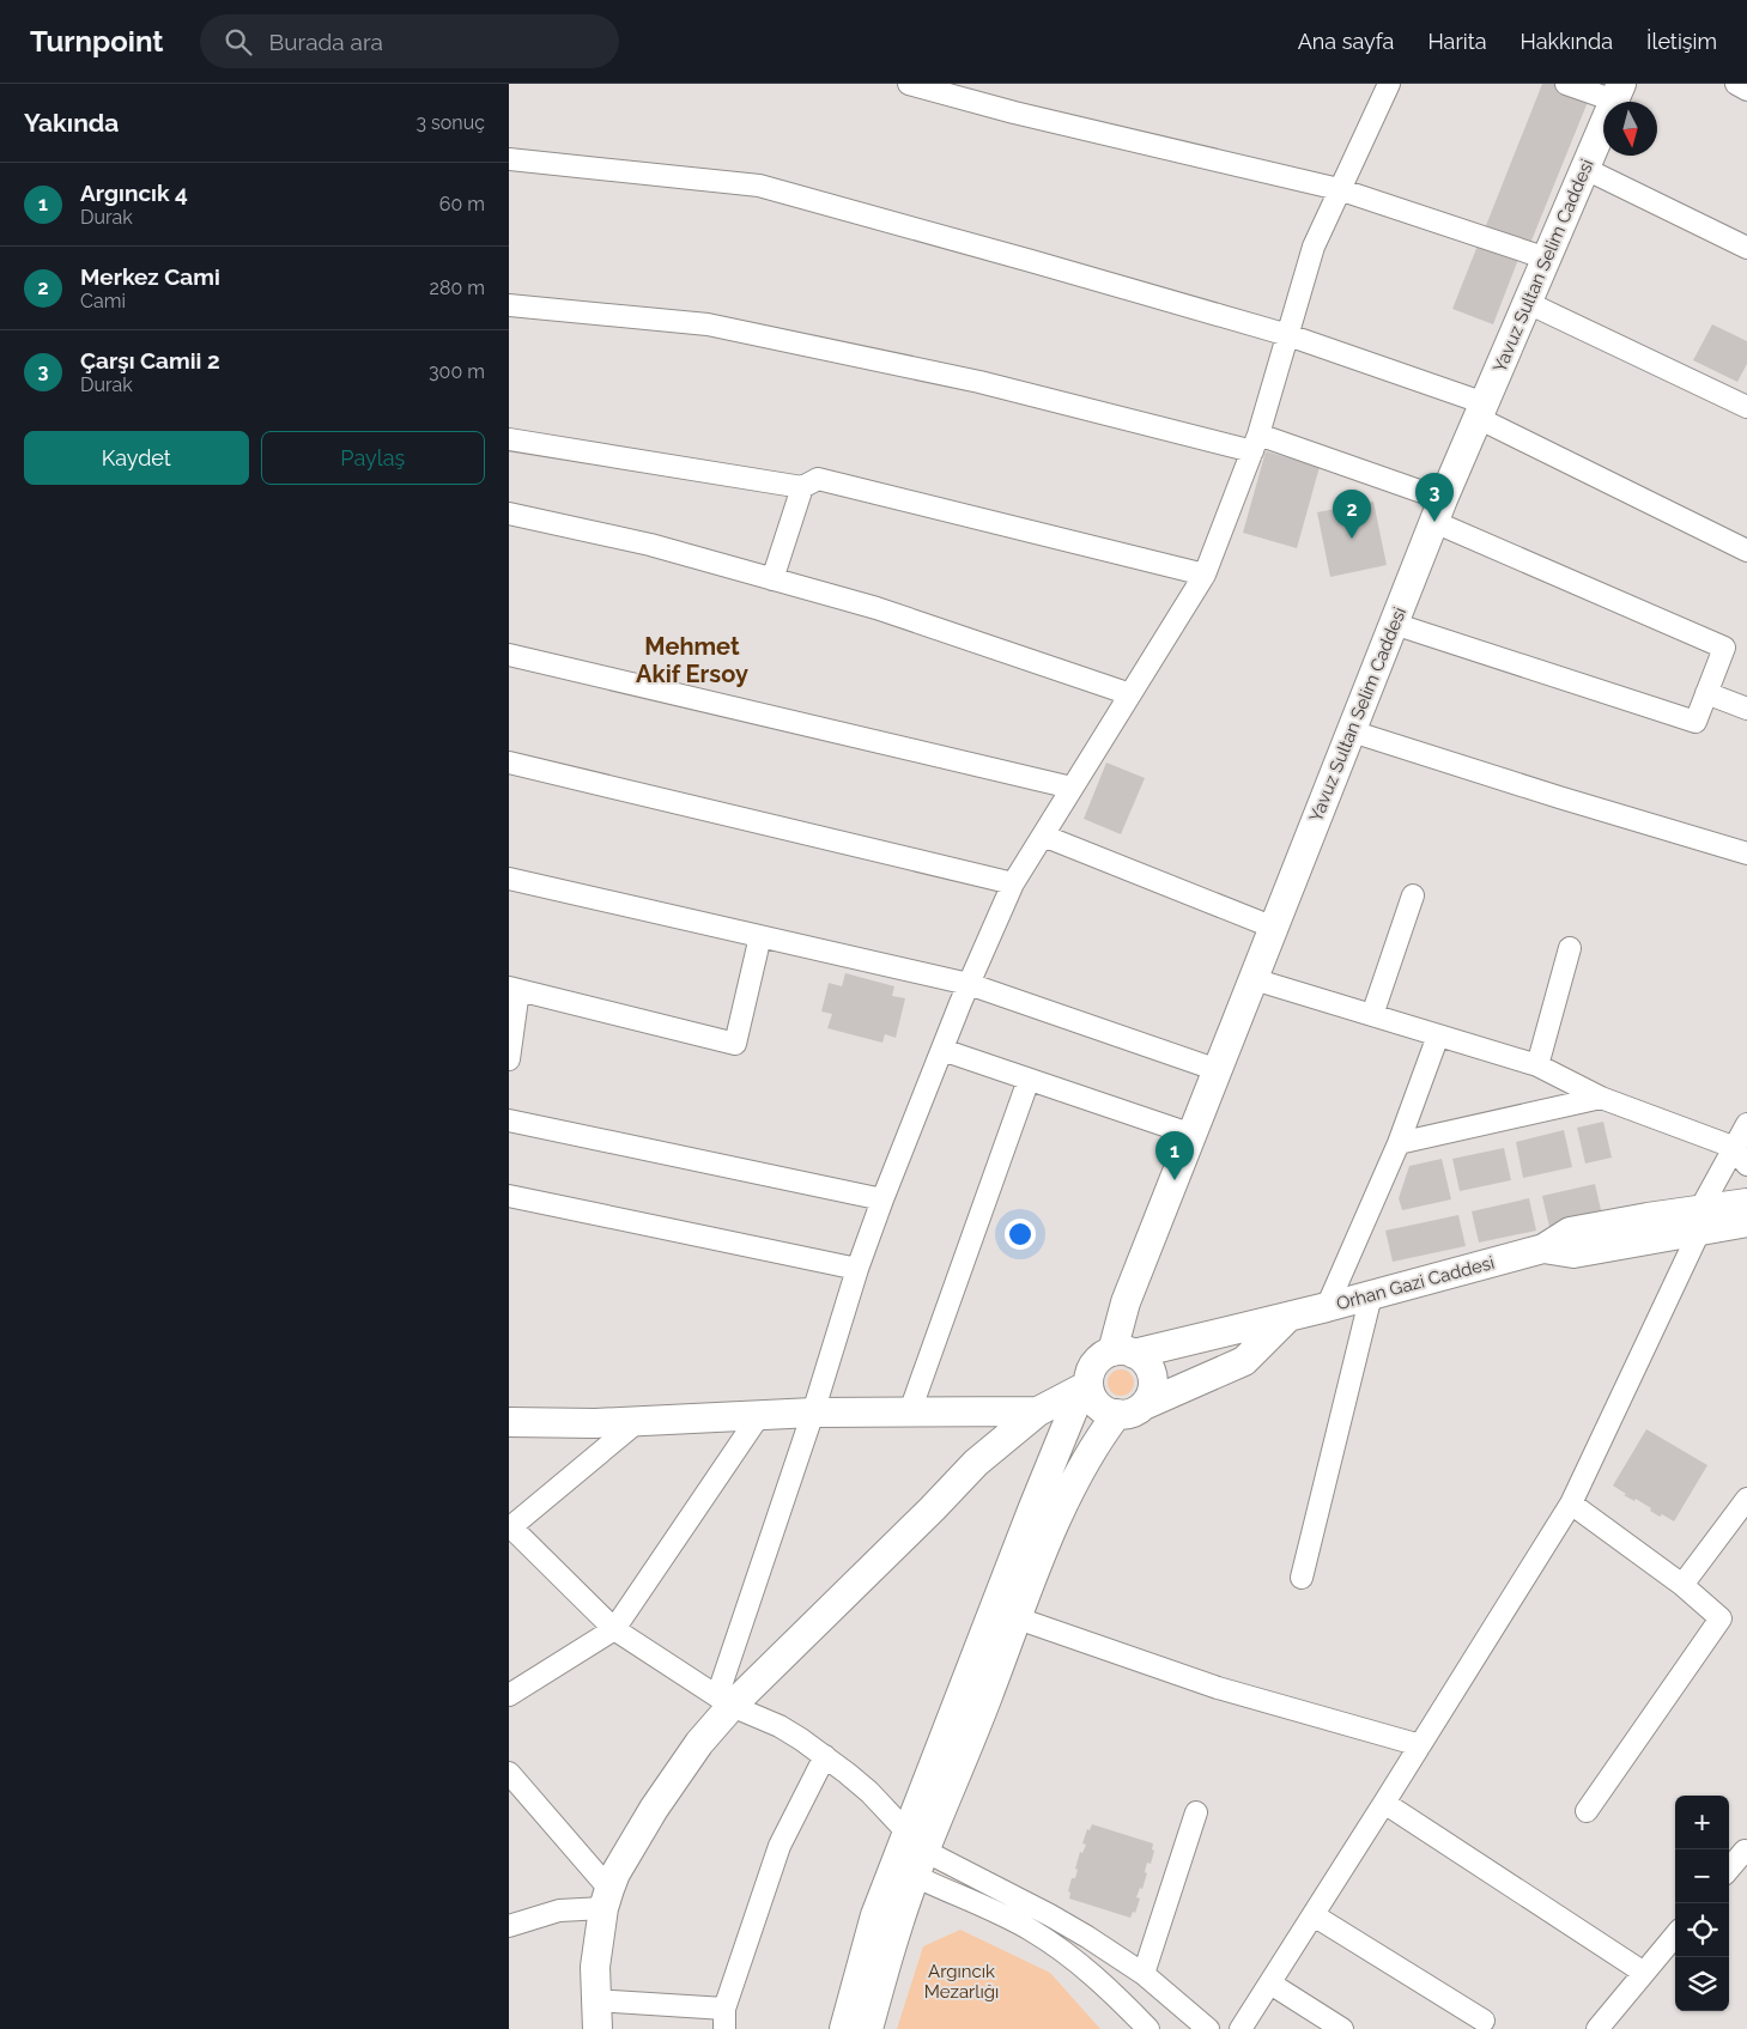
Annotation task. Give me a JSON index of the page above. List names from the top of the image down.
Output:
{
  "streets": {
    "street": ["Yavuz Sultan Selim Caddesi", "Orhan Gazi Caddesi"]
  },
  "crossings": [
    ["Yavuz Sultan Selim Caddesi", "Orhan Gazi Caddesi"]
  ],
  "districts": ["Mehmet Akif Ersoy"],
  "parks": ["Argıncık Mezarlığı"],
  "north": "bottom",
  "page": {
    "header": "Turnpoint",
    "search": "Burada ara",
    "nav": [
      "Ana sayfa",
      "Harita",
      "Hakkında",
      "İletişim"
    ],
    "heading": ["Yakında", "3 sonuç"],
    "list": [
      {
        "mark": "1",
        "name": "Argıncık 4",
        "note": "Durak",
        "value": "60 m"
      },
      {
        "mark": "2",
        "name": "Merkez Cami",
        "note": "Cami",
        "value": "280 m"
      },
      {
        "mark": "3",
        "name": "Çarşı Camii 2",
        "note": "Durak",
        "value": "300 m"
      }
    ],
    "buttons": ["Kaydet", "Paylaş"],
    "pins": ["3", "2", "1"],
    "map_buttons": ["+", "−"]
  }
}
